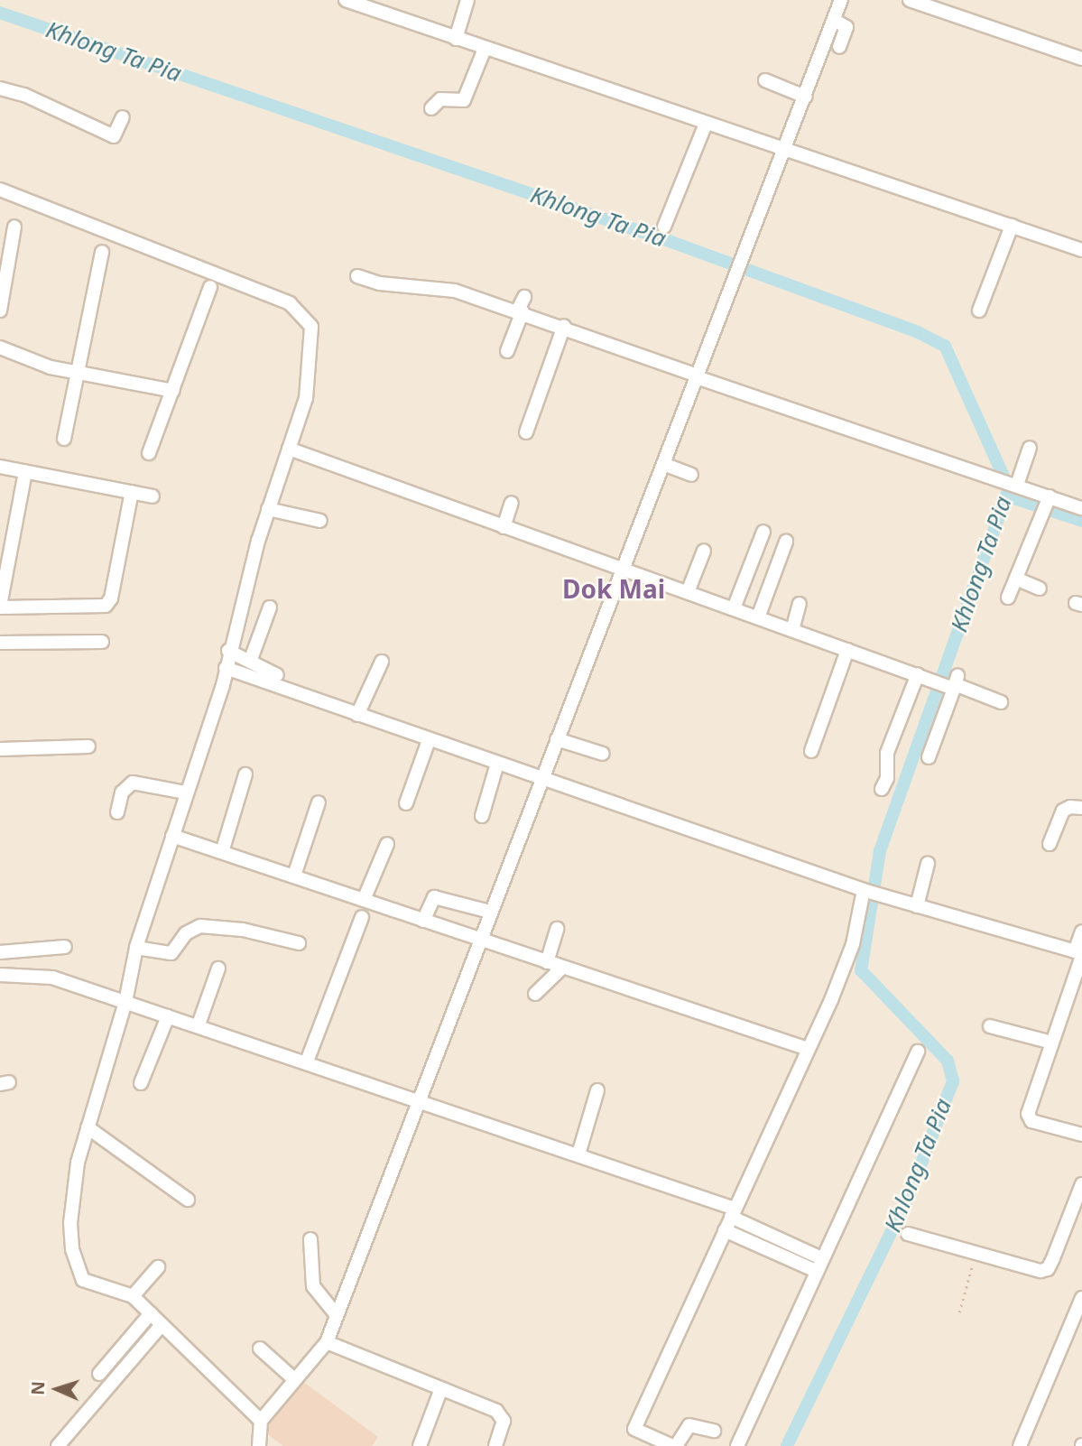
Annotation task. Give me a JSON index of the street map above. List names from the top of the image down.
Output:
{
  "districts": ["Dok Mai"],
  "water": ["Khlong Ta Pia"],
  "north": "left"
}
